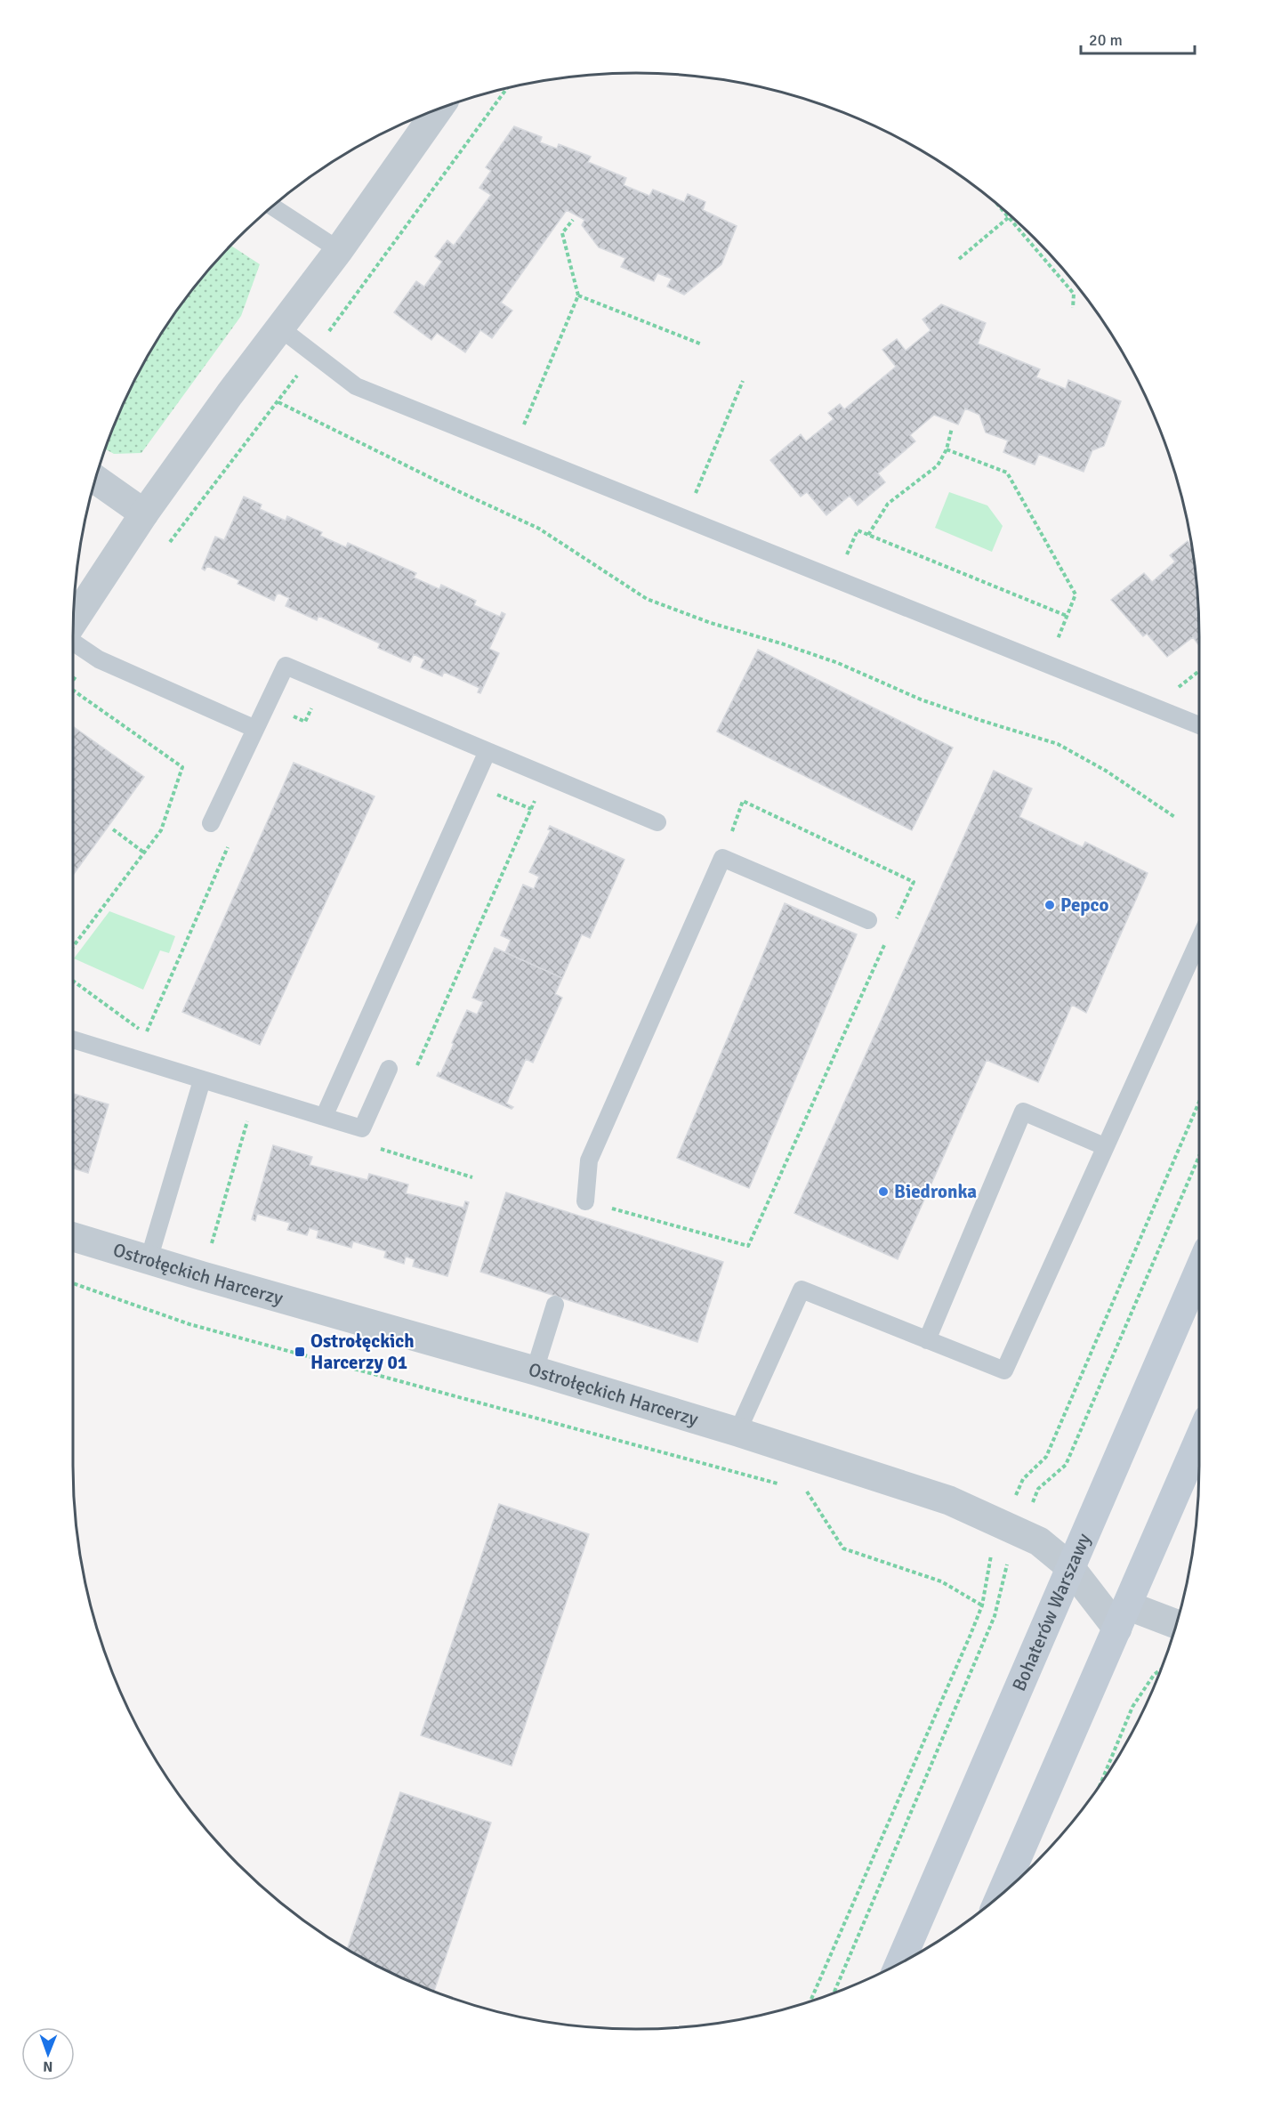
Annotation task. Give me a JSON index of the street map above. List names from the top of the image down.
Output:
{
  "streets": {
    "main road": ["Bohaterów Warszawy"],
    "street": ["Ostrołęckich Harcerzy"]
  },
  "crossings": [
    ["Ostrołęckich Harcerzy", "Bohaterów Warszawy"]
  ],
  "places": {
    "other": ["Pepco", "Biedronka"],
    "transit": ["Ostrołęckich Harcerzy 01"]
  },
  "scale_bar": "20 m",
  "north": "bottom"
}
